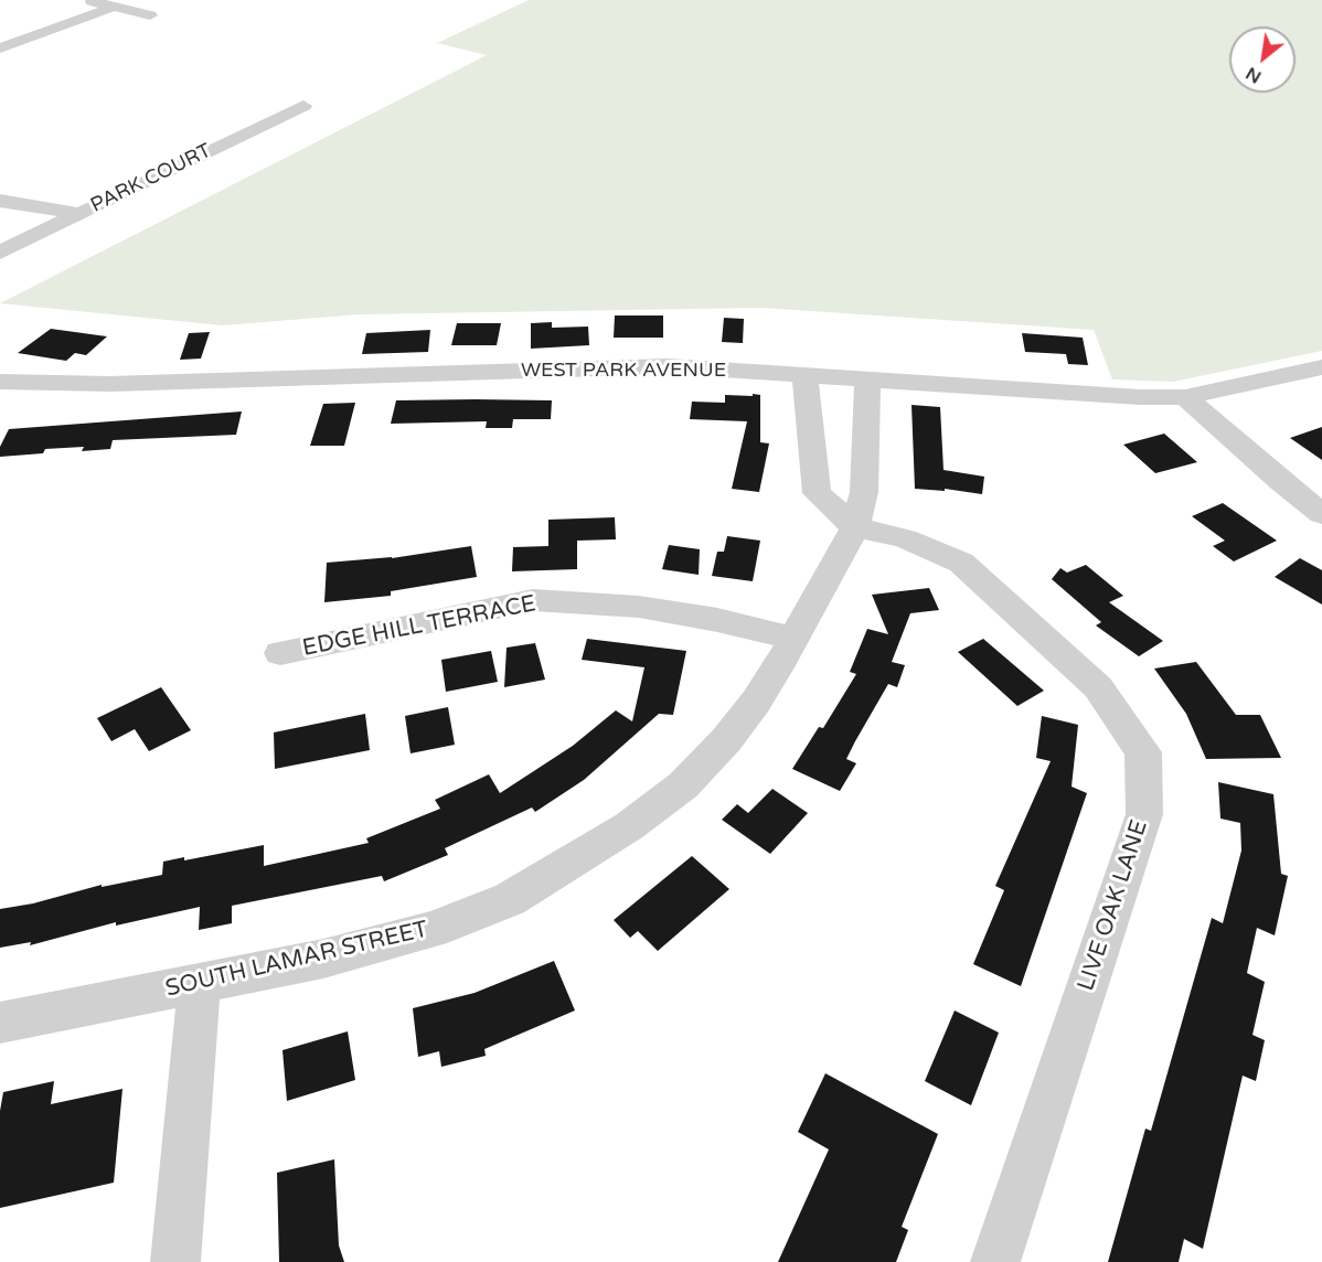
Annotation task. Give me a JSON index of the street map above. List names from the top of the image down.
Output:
{
  "streets": {
    "street": [
      "PARK COURT",
      "WEST PARK AVENUE",
      "EDGE HILL TERRACE",
      "LIVE OAK LANE",
      "SOUTH LAMAR STREET"
    ]
  },
  "crossings": [
    ["WEST PARK AVENUE", "SOUTH LAMAR STREET"],
    ["EDGE HILL TERRACE", "SOUTH LAMAR STREET"],
    ["LIVE OAK LANE", "SOUTH LAMAR STREET"]
  ],
  "north": "bottom left"
}
